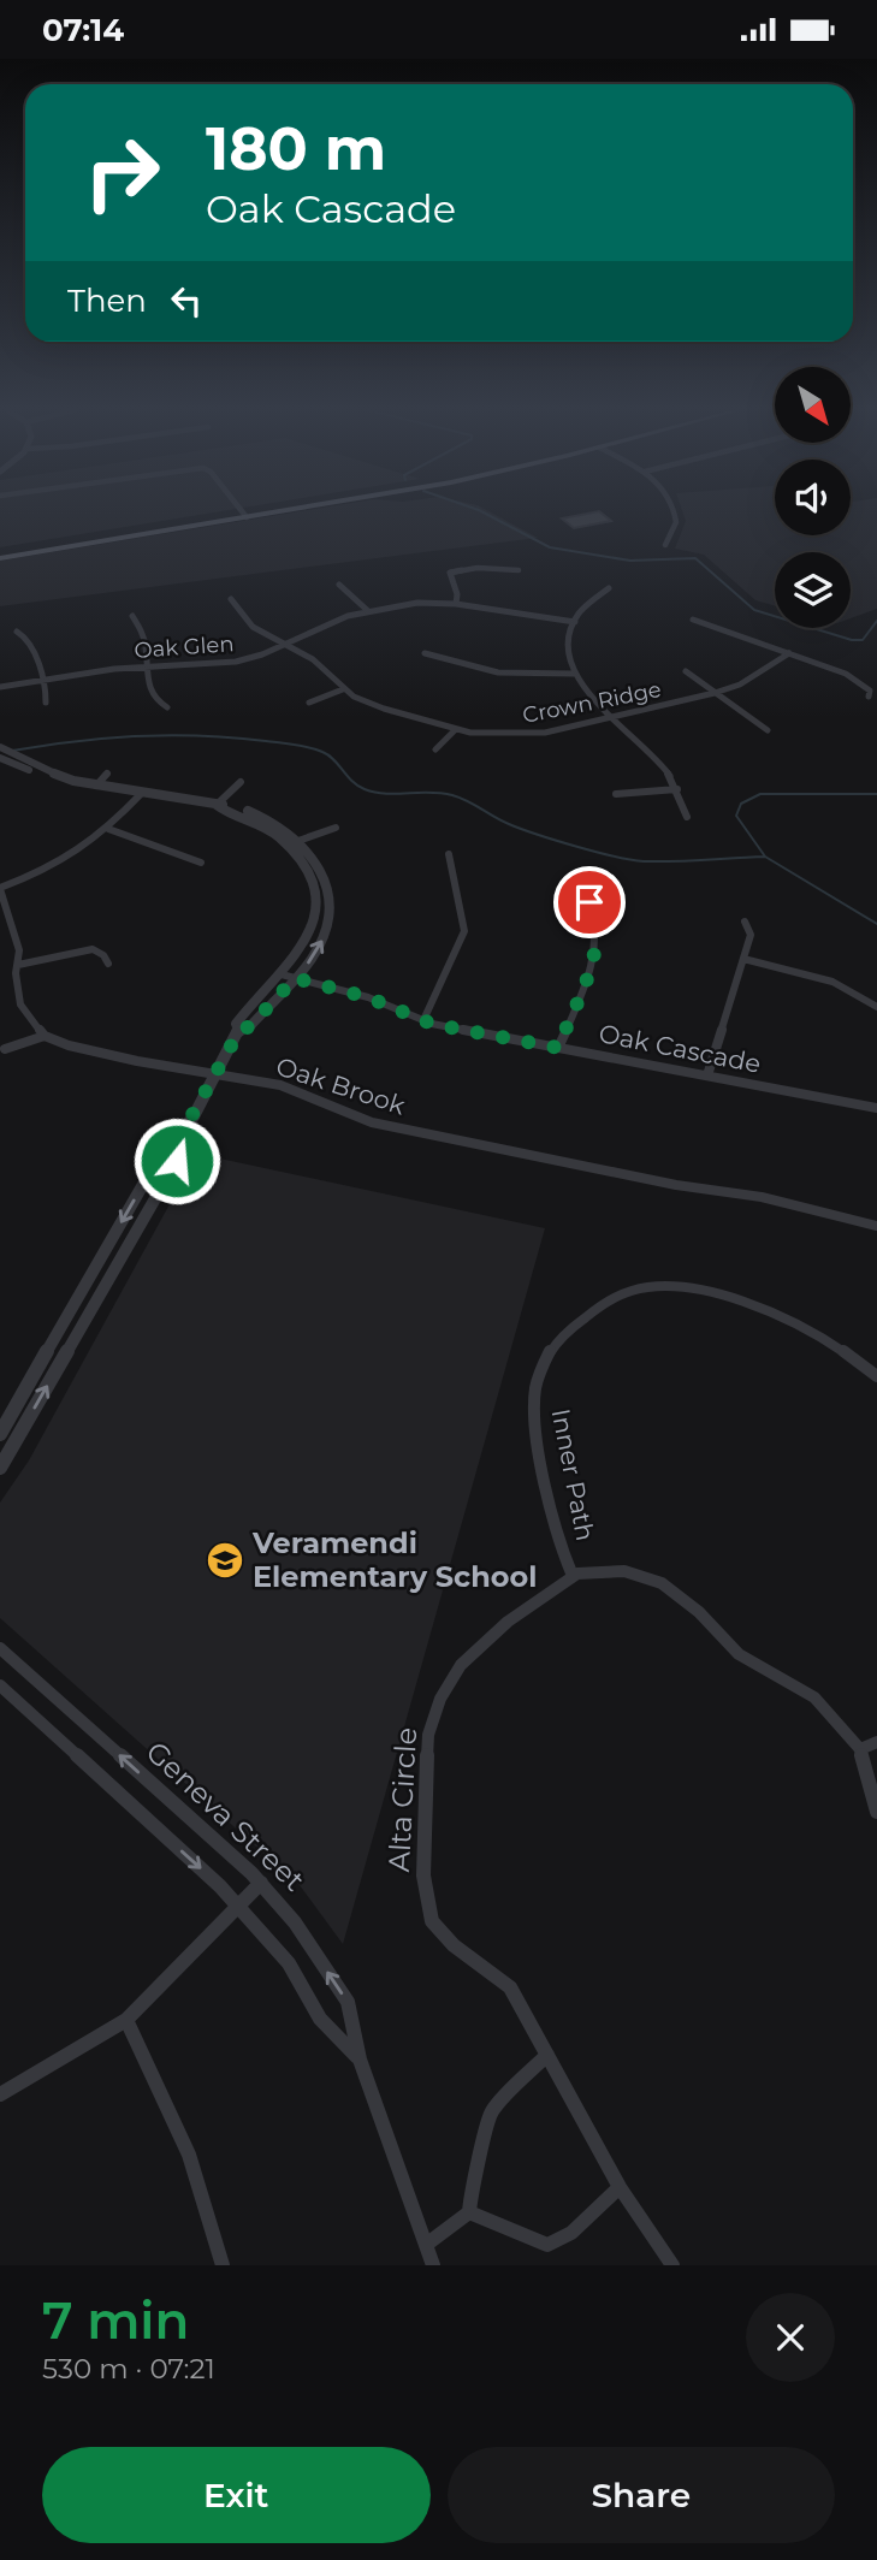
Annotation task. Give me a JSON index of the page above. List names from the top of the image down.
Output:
{
  "streets": {
    "street": [
      "Oak Glen",
      "Crown Ridge",
      "Oak Cascade",
      "Oak Brook",
      "Inner Path",
      "Alta Circle",
      "Geneva Street"
    ]
  },
  "crossings": [
    ["Oak Glen", "Crown Ridge"],
    ["Oak Cascade", "Oak Brook"],
    ["Inner Path", "Alta Circle"]
  ],
  "places": {
    "school or university": ["Veramendi Elementary School"]
  },
  "north": "bottom right",
  "page": {
    "status": "07:14",
    "turn": ["180 m", "Oak Cascade"],
    "then": "Then",
    "heading": ["7 min", "530 m · 07:21"],
    "buttons": ["Exit", "Share"]
  }
}
